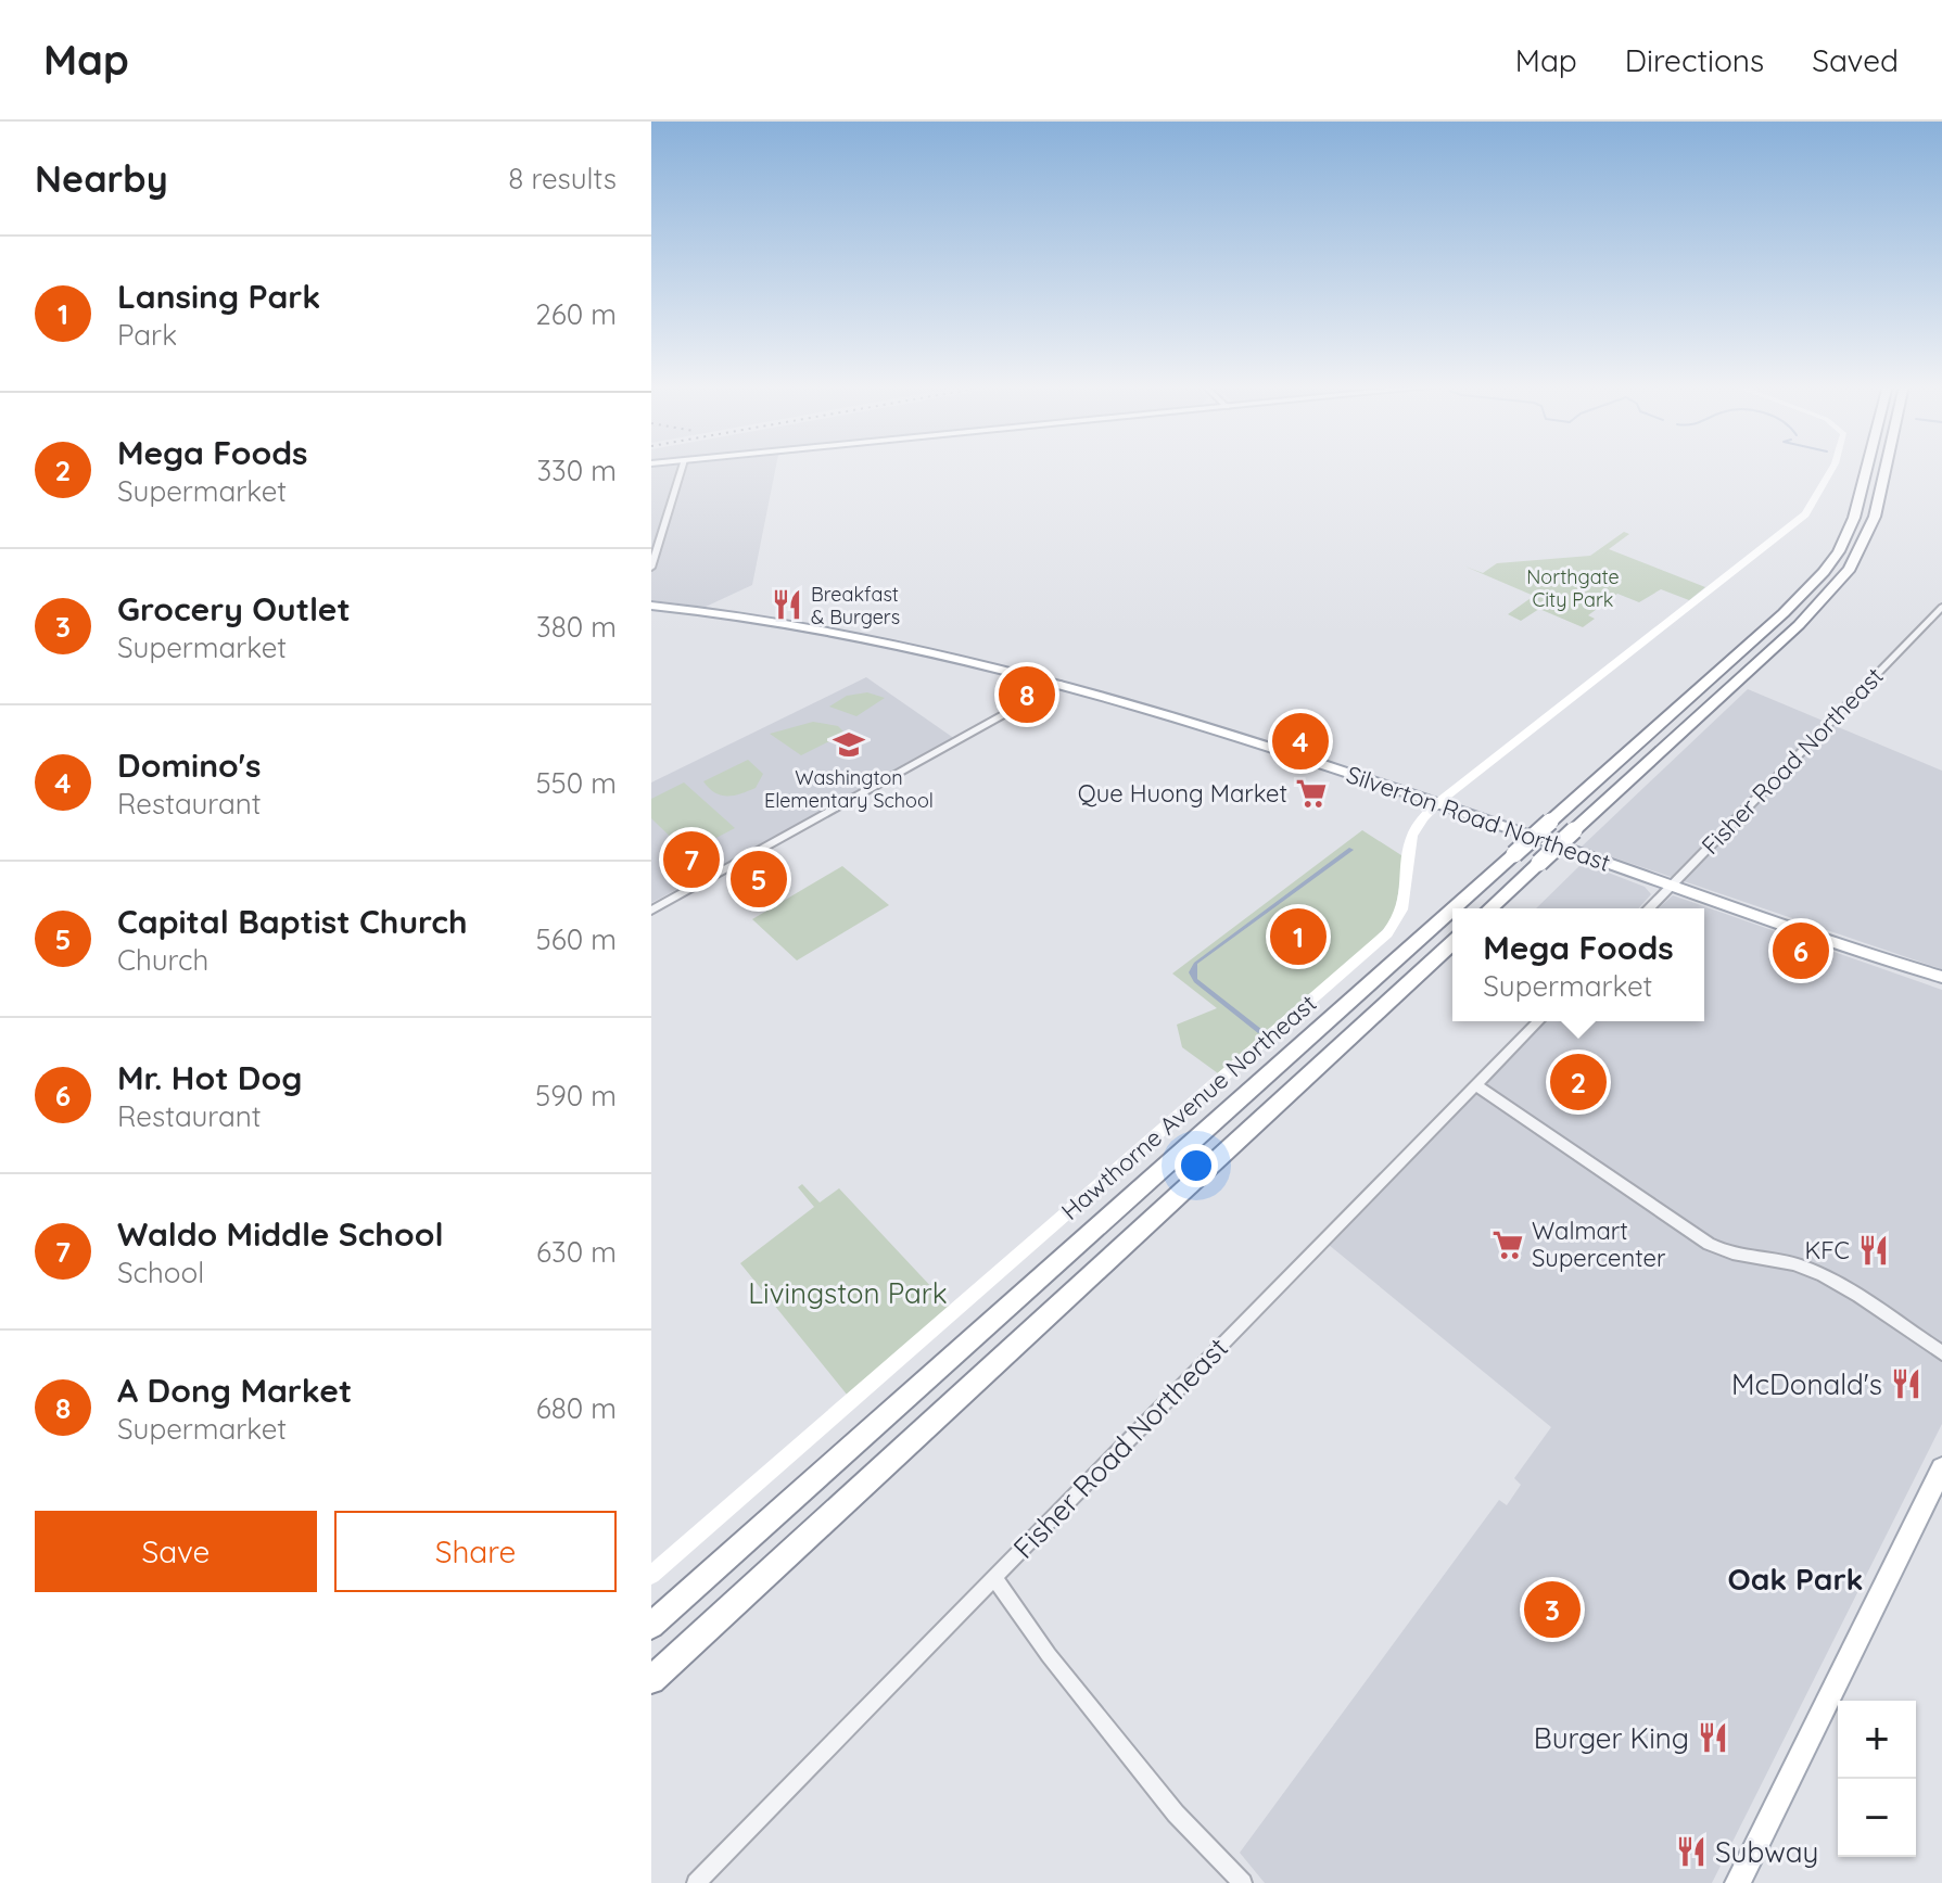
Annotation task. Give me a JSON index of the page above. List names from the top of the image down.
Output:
{
  "streets": {
    "main road": ["Silverton Road Northeast", "Hawthorne Avenue Northeast"],
    "street": ["Fisher Road Northeast"]
  },
  "crossings": [
    ["Fisher Road Northeast", "Silverton Road Northeast"],
    ["Silverton Road Northeast", "Hawthorne Avenue Northeast"]
  ],
  "districts": ["Oak Park"],
  "parks": ["Northgate City Park", "Livingston Park"],
  "places": {
    "restaurant": [
      "Breakfast & Burgers",
      "KFC",
      "McDonald's",
      "Burger King",
      "Subway"
    ],
    "school or university": ["Washington Elementary School"],
    "supermarket": ["Que Huong Market", "Walmart Supercenter"]
  },
  "page": {
    "header": "Map",
    "nav": ["Map", "Directions", "Saved"],
    "heading": ["Nearby", "8 results"],
    "list": [
      {
        "mark": "1",
        "name": "Lansing Park",
        "note": "Park",
        "value": "260 m"
      },
      {
        "mark": "2",
        "name": "Mega Foods",
        "note": "Supermarket",
        "value": "330 m"
      },
      {
        "mark": "3",
        "name": "Grocery Outlet",
        "note": "Supermarket",
        "value": "380 m"
      },
      {
        "mark": "4",
        "name": "Domino's",
        "note": "Restaurant",
        "value": "550 m"
      },
      {
        "mark": "5",
        "name": "Capital Baptist Church",
        "note": "Church",
        "value": "560 m"
      },
      {
        "mark": "6",
        "name": "Mr. Hot Dog",
        "note": "Restaurant",
        "value": "590 m"
      },
      {
        "mark": "7",
        "name": "Waldo Middle School",
        "note": "School",
        "value": "630 m"
      },
      {
        "mark": "8",
        "name": "A Dong Market",
        "note": "Supermarket",
        "value": "680 m"
      }
    ],
    "pins": [
      "8",
      "4",
      "7",
      "5",
      "1",
      "6",
      "2",
      "3"
    ],
    "popup": ["Mega Foods", "Supermarket"],
    "buttons": ["Save", "Share"],
    "map_buttons": ["+", "−"]
  }
}
